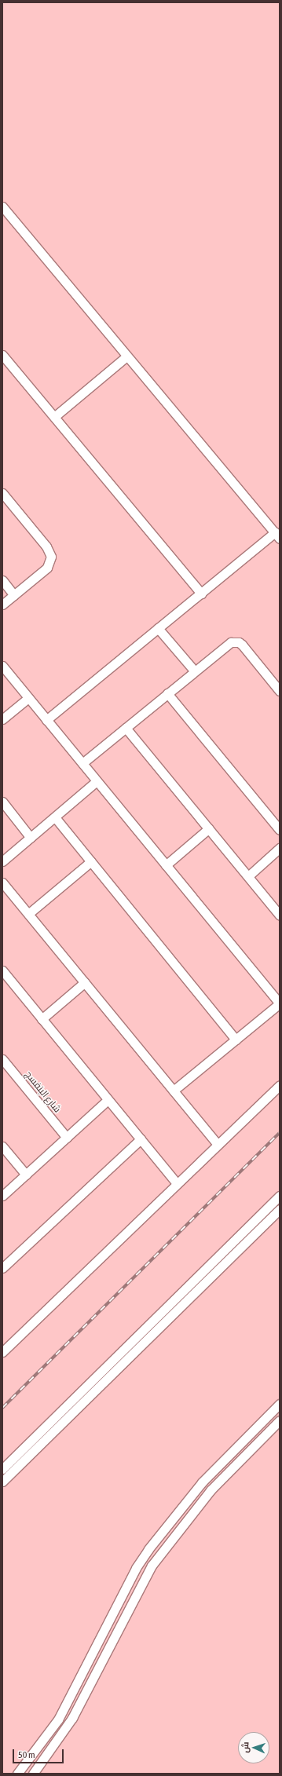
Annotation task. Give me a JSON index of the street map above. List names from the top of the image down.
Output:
{
  "streets": {
    "street": ["شارع البنفسج"]
  },
  "scale_bar": "50 m",
  "north": "left"
}
